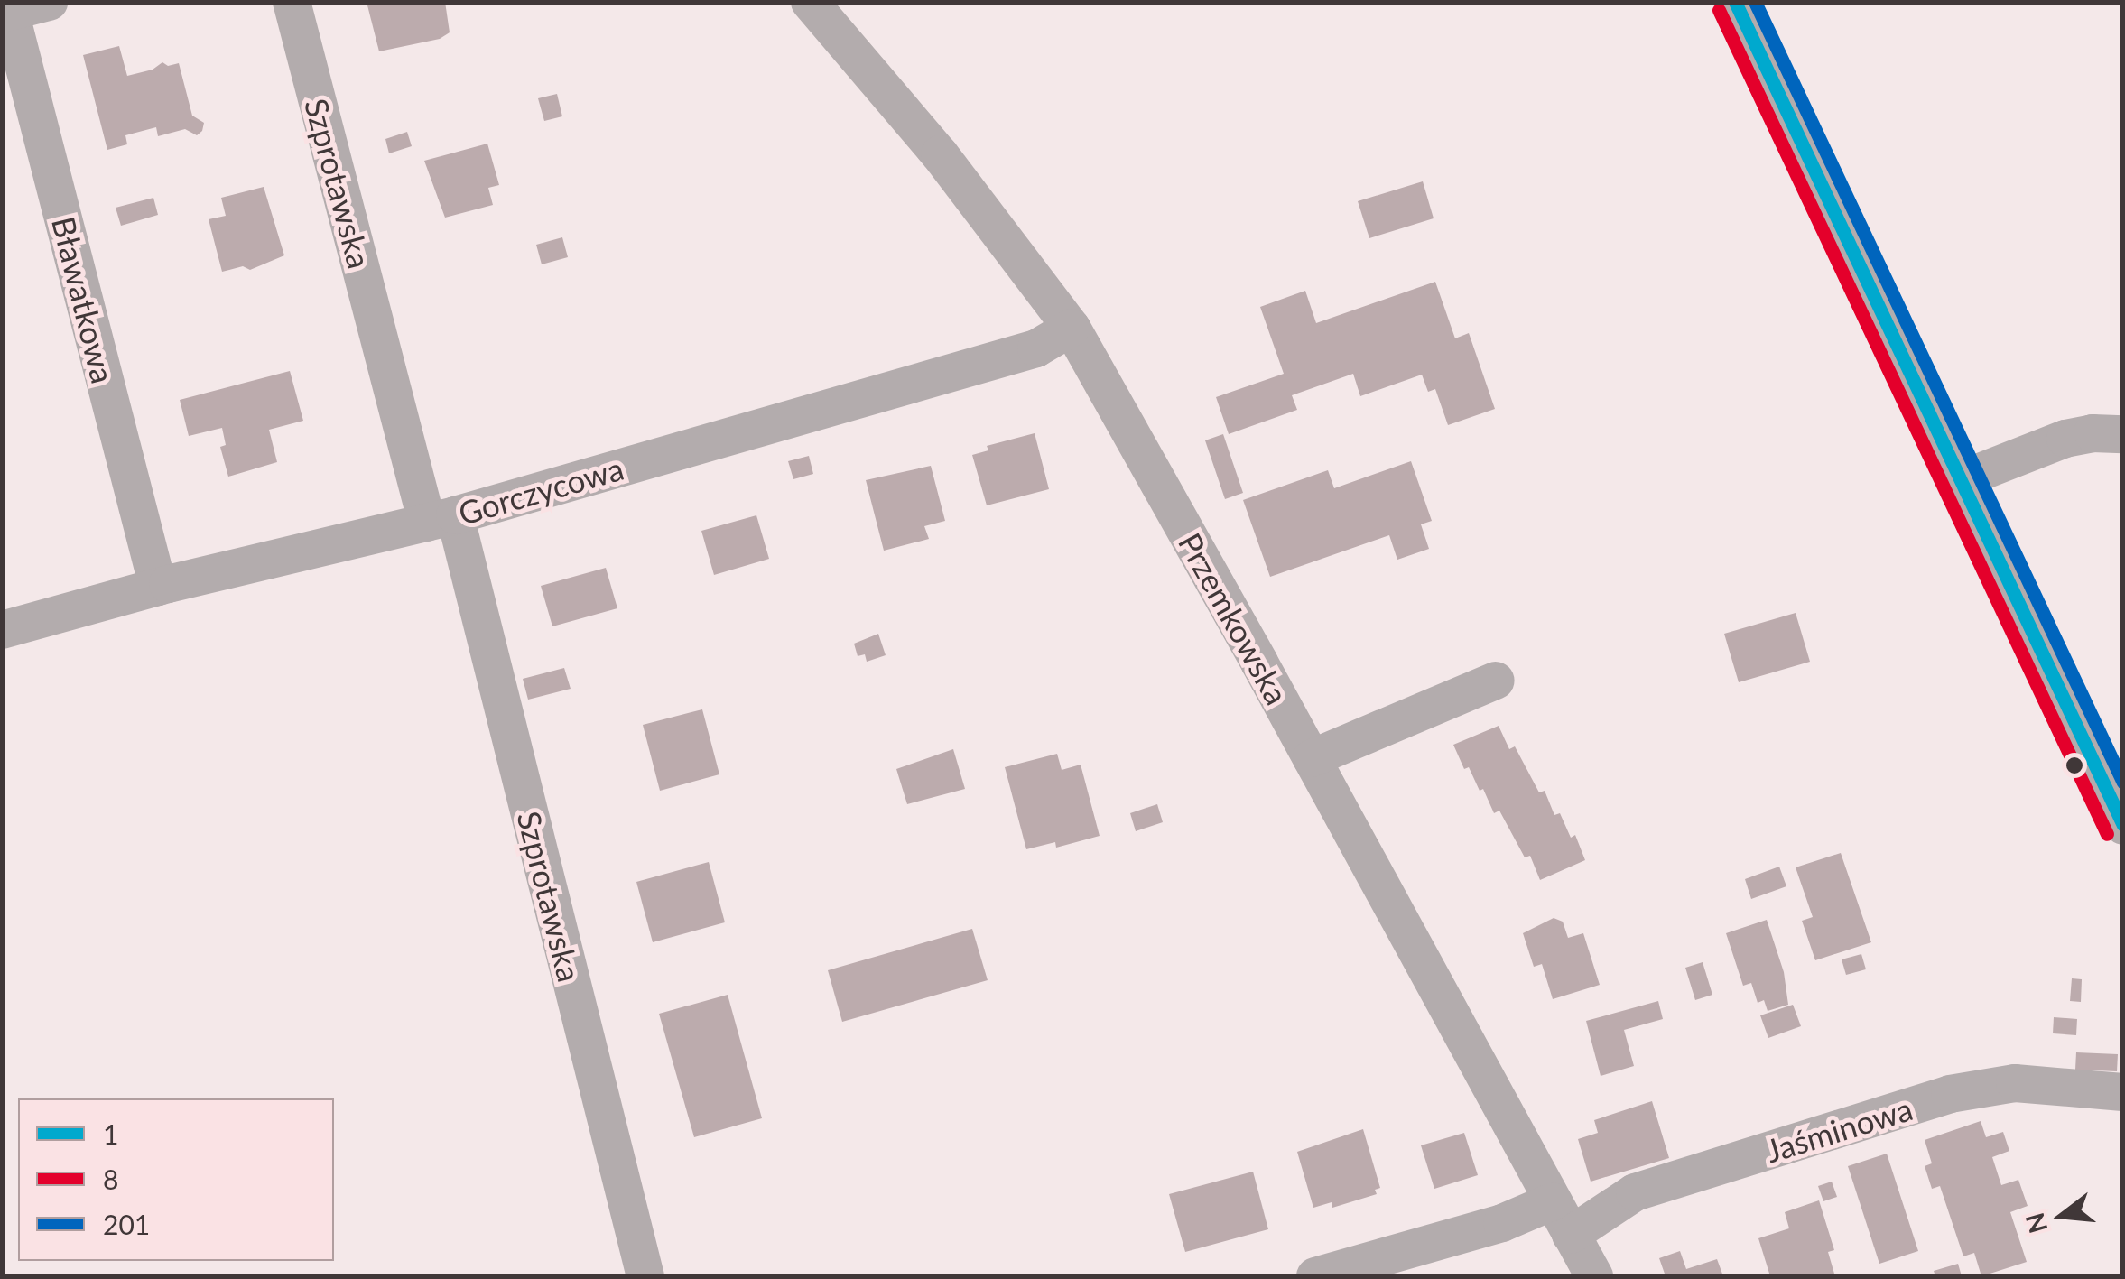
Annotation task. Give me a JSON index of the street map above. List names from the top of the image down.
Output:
{
  "streets": {
    "street": [
      "Szprotawska",
      "Bławatkowa",
      "Gorczycowa",
      "Przemkowska",
      "Jaśminowa"
    ]
  },
  "crossings": [
    ["Szprotawska", "Gorczycowa"],
    ["Bławatkowa", "Gorczycowa"],
    ["Gorczycowa", "Przemkowska"],
    ["Przemkowska", "Jaśminowa"]
  ],
  "lines": ["transit line 1", "transit line 201", "transit line 8"],
  "legend": ["1", "8", "201"],
  "north": "left"
}
